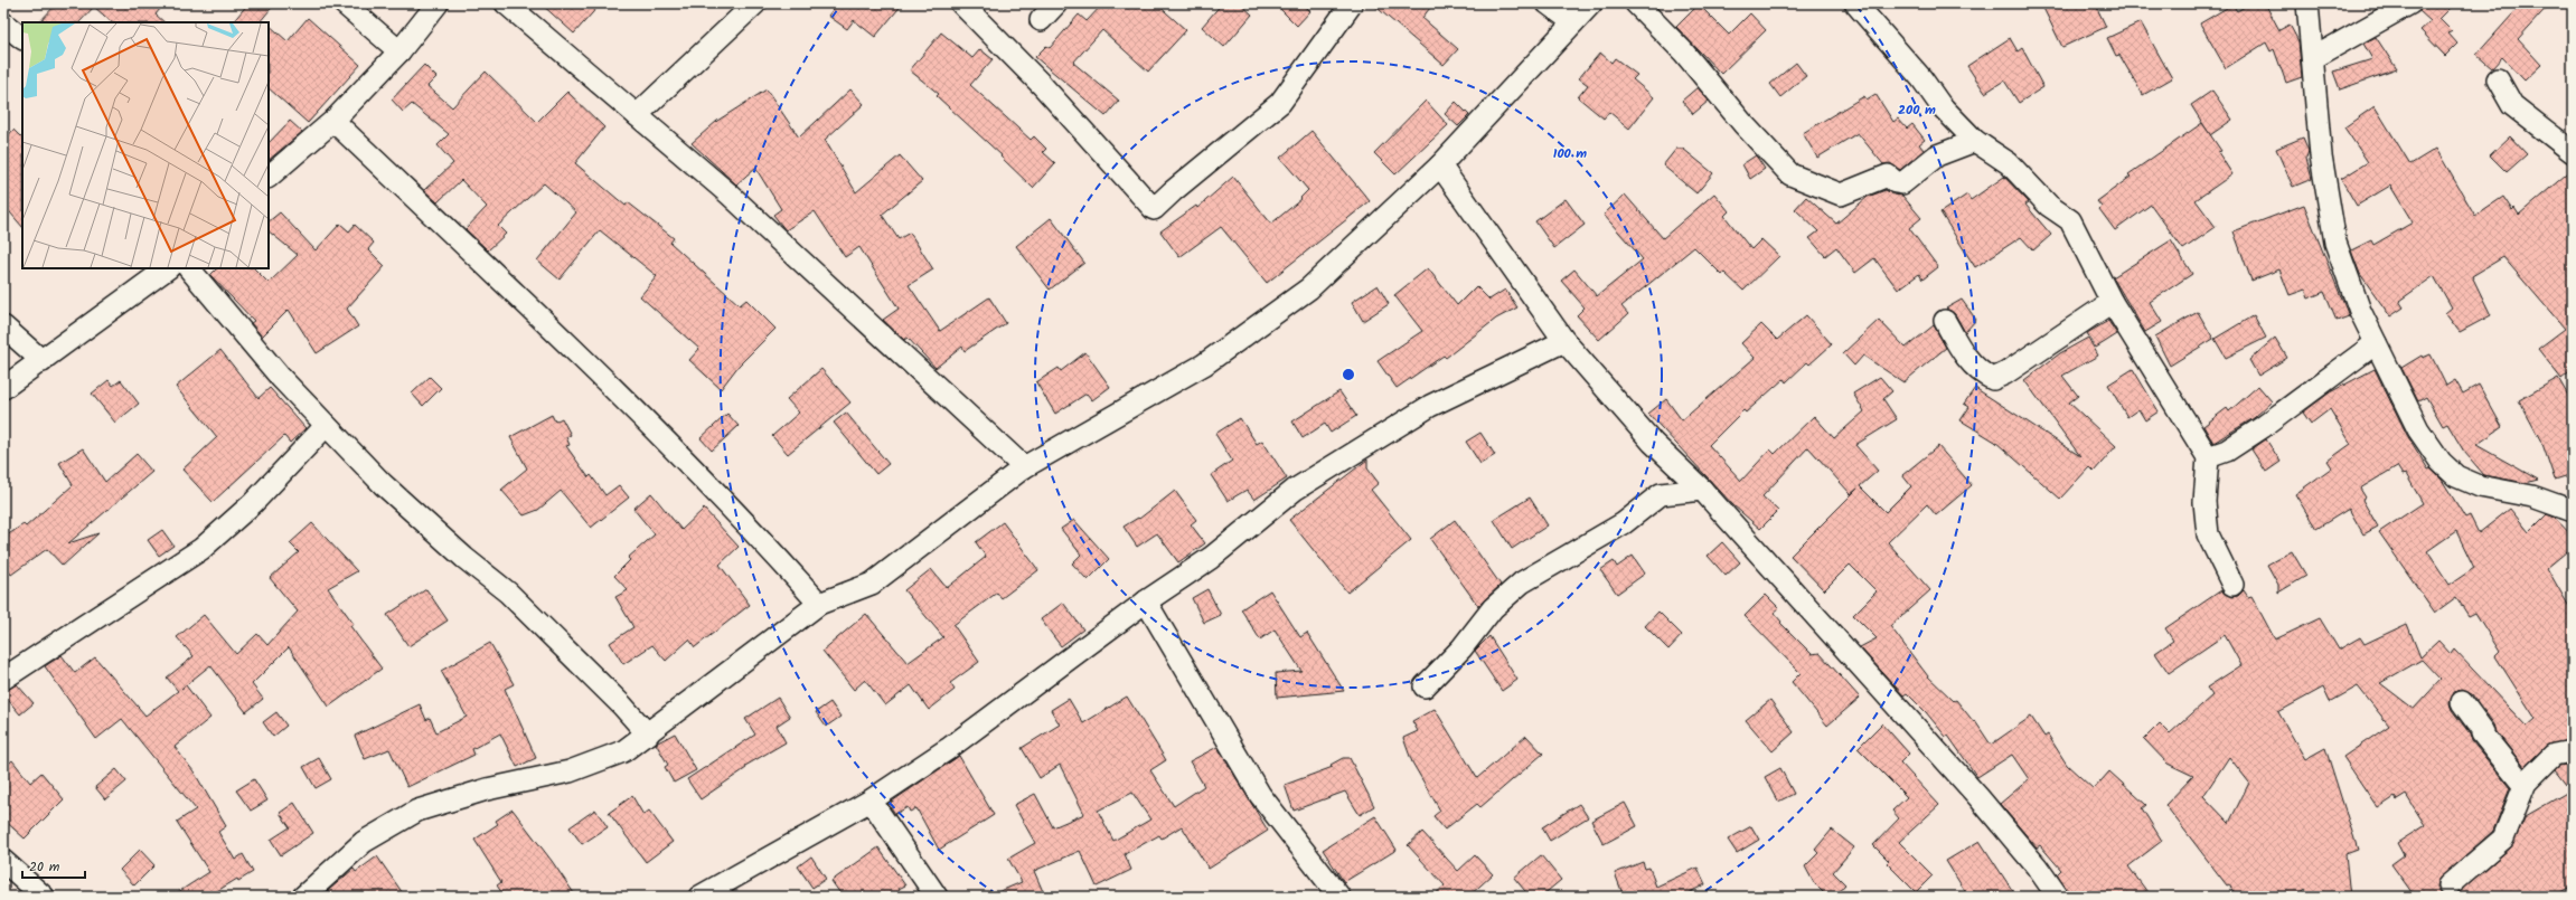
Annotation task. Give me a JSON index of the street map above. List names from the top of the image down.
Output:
{
  "scale_bar": "20 m",
  "rings": ["200 m", "100 m"]
}
